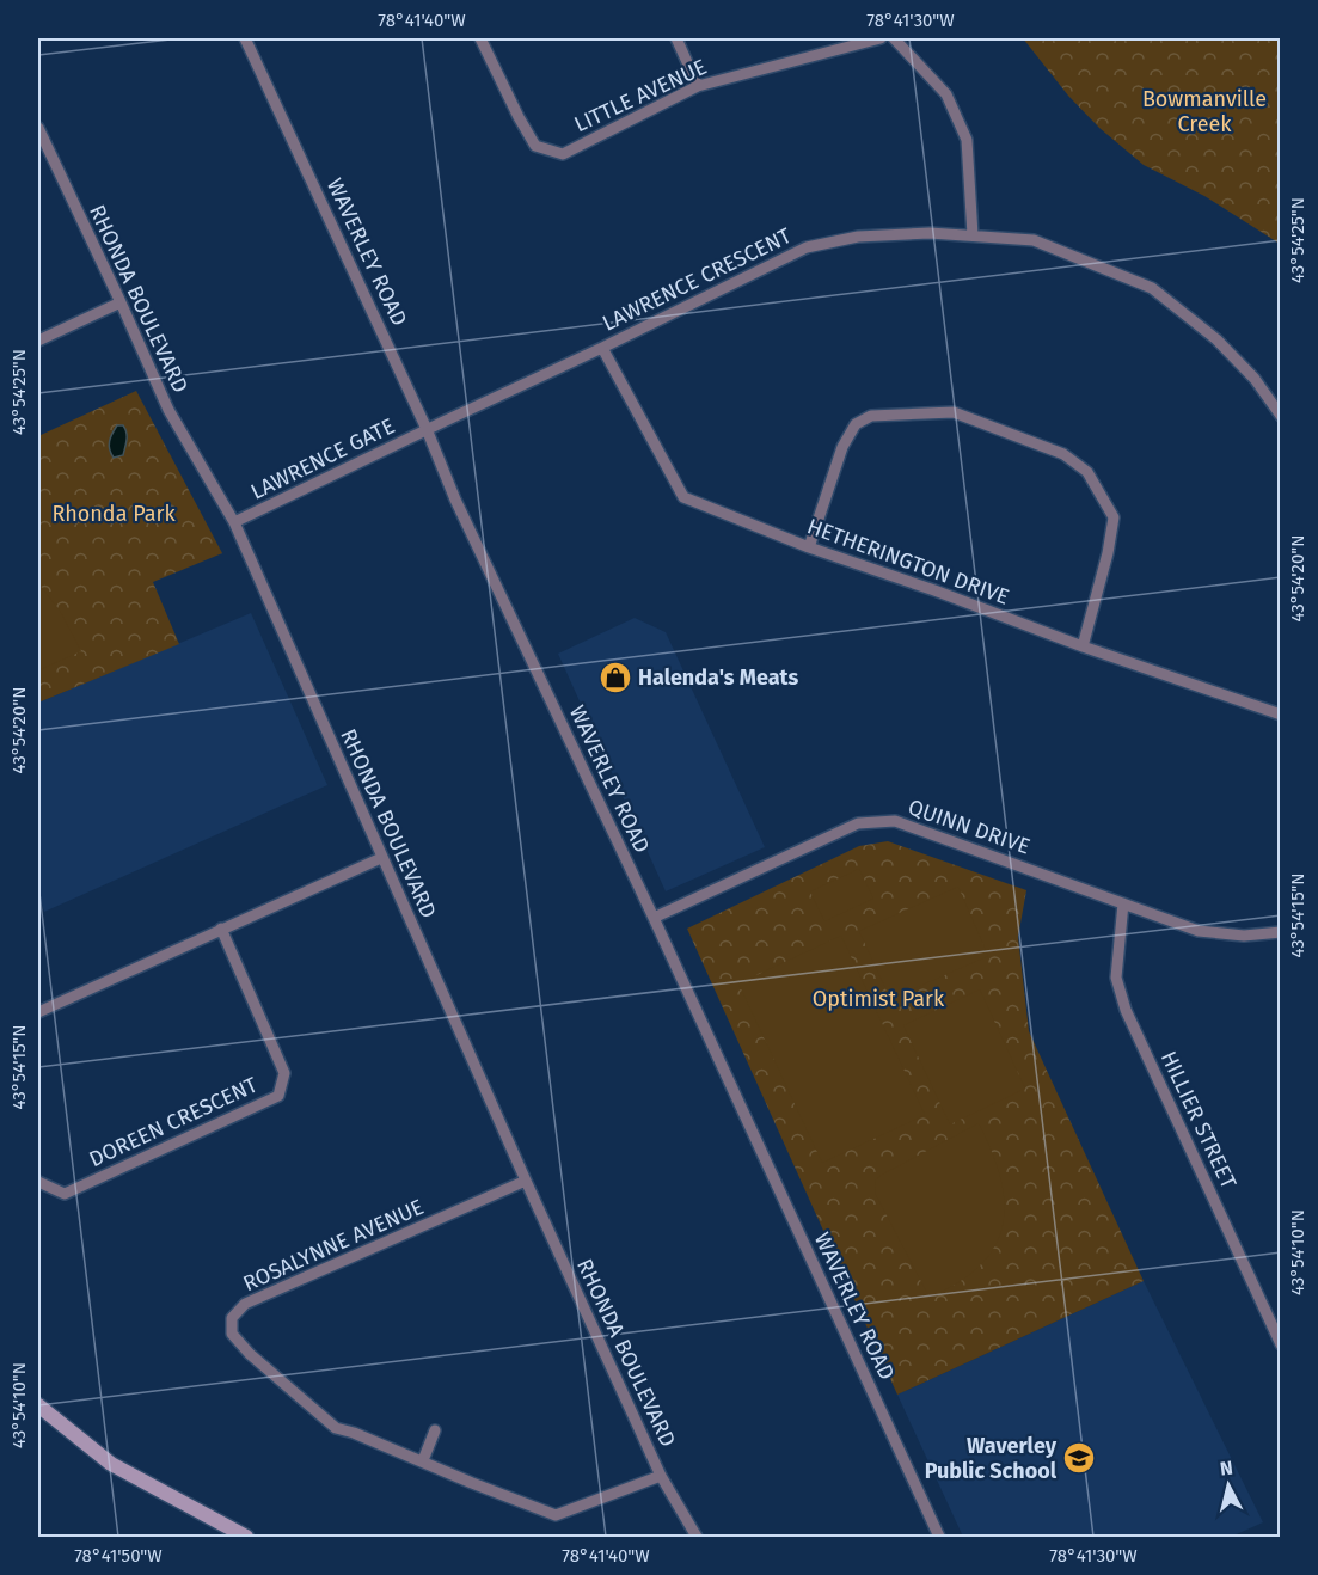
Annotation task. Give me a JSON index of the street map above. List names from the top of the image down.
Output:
{
  "streets": {
    "street": [
      "LITTLE AVENUE",
      "WAVERLEY ROAD",
      "LAWRENCE CRESCENT",
      "RHONDA BOULEVARD",
      "LAWRENCE GATE",
      "HETHERINGTON DRIVE",
      "QUINN DRIVE",
      "HILLIER STREET",
      "DOREEN CRESCENT",
      "ROSALYNNE AVENUE"
    ]
  },
  "crossings": [
    ["WAVERLEY ROAD", "LAWRENCE CRESCENT"],
    ["WAVERLEY ROAD", "LAWRENCE GATE"],
    ["WAVERLEY ROAD", "QUINN DRIVE"],
    ["LAWRENCE CRESCENT", "LAWRENCE GATE"],
    ["LAWRENCE CRESCENT", "HETHERINGTON DRIVE"],
    ["RHONDA BOULEVARD", "LAWRENCE GATE"],
    ["RHONDA BOULEVARD", "ROSALYNNE AVENUE"],
    ["QUINN DRIVE", "HILLIER STREET"]
  ],
  "parks": ["Bowmanville Creek", "Rhonda Park", "Optimist Park"],
  "places": {
    "shop": ["Halenda's Meats"],
    "school or university": ["Waverley Public School"]
  },
  "north": "top",
  "coordinates": [
    "78°41'40\"W",
    "78°41'30\"W",
    "43°54'25\"N",
    "43°54'20\"N",
    "43°54'15\"N",
    "43°54'10\"N",
    "78°41'50\"W"
  ]
}
